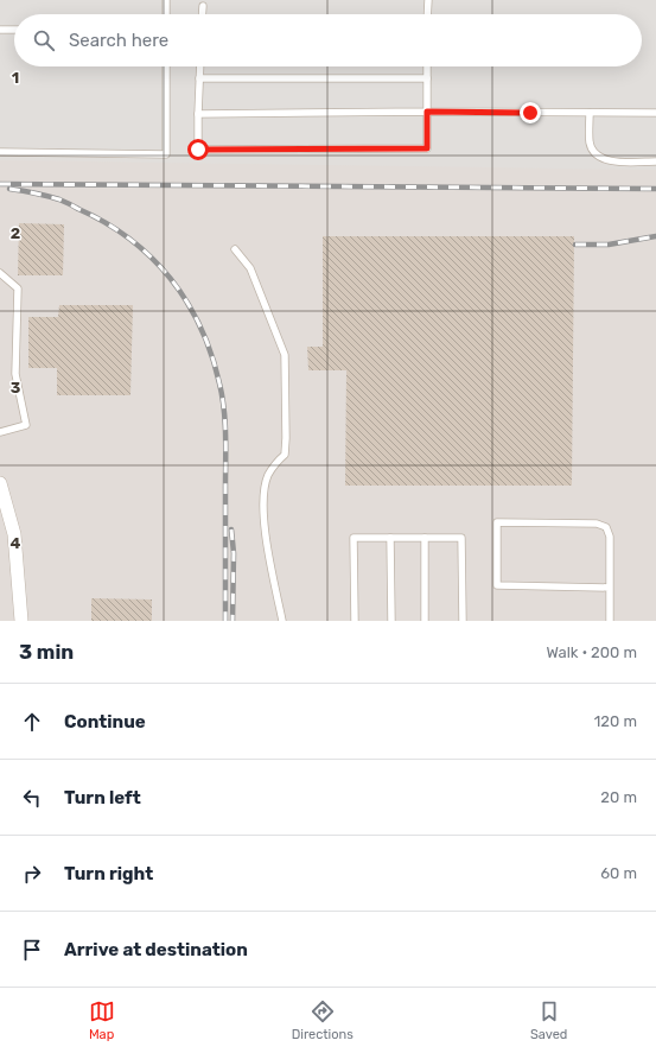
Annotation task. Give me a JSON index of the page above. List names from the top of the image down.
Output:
{
  "page": {
    "search": "Search here",
    "heading": ["3 min", "Walk · 200 m"],
    "list": [
      ["Continue", "120 m"],
      ["Turn left", "20 m"],
      ["Turn right", "60 m"],
      "Arrive at destination"
    ],
    "nav": ["Map", "Directions", "Saved"]
  },
  "grid": {
    "rows": [
      "1",
      "2",
      "3",
      "4"
    ]
  }
}
